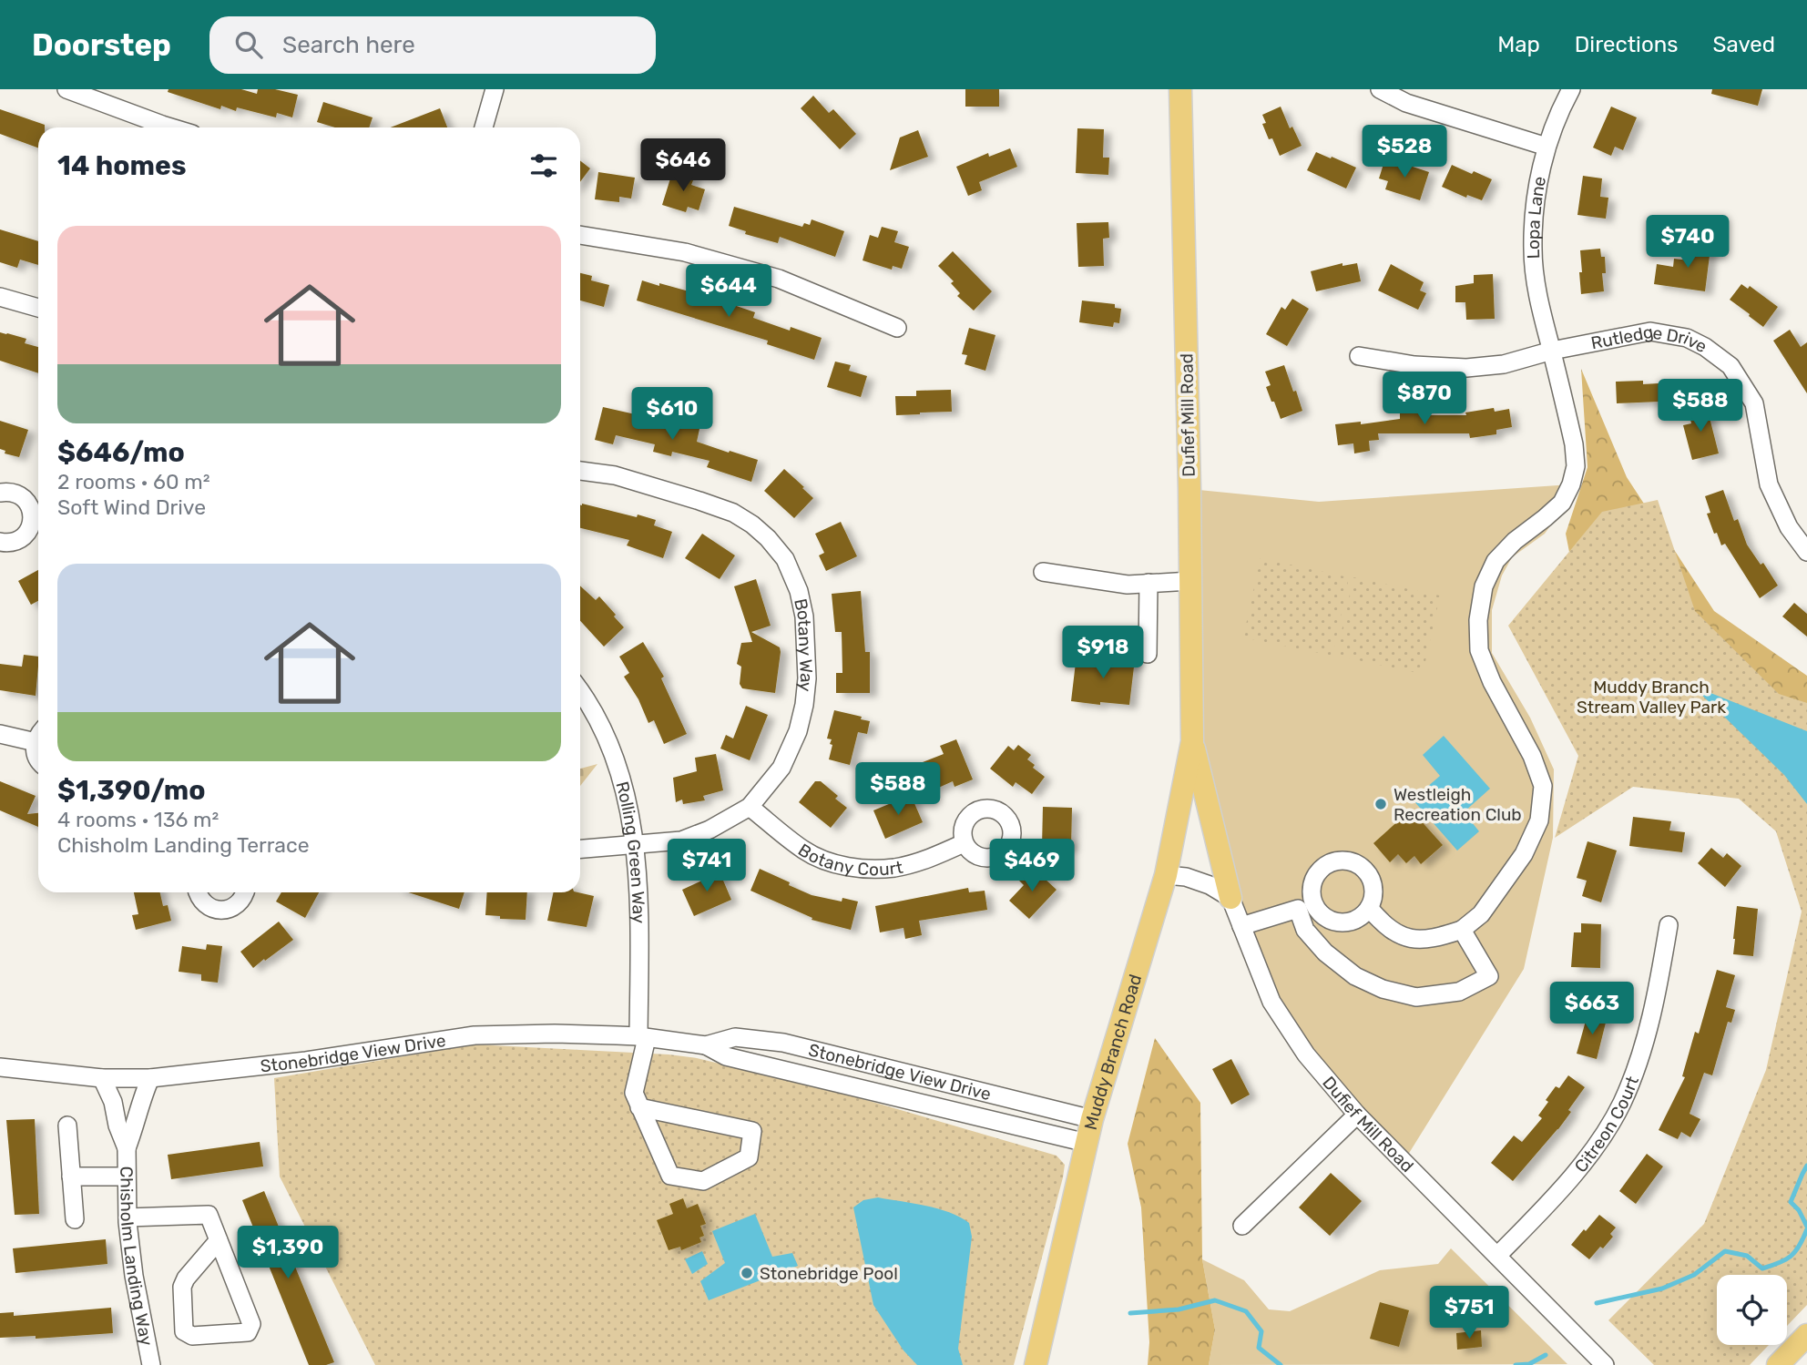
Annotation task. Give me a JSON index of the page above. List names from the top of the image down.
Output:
{
  "streets": {
    "main road": ["Dufief Mill Road", "Muddy Branch Road"],
    "street": [
      "Lopa Lane",
      "Rutledge Drive",
      "Botany Way",
      "Botany Court",
      "Rolling Green Way",
      "Stonebridge View Drive",
      "Citreon Court",
      "Chisholm Landing Way"
    ]
  },
  "crossings": [
    ["Lopa Lane", "Rutledge Drive"],
    ["Dufief Mill Road", "Muddy Branch Road"],
    ["Dufief Mill Road", "Citreon Court"],
    ["Botany Way", "Botany Court"],
    ["Botany Way", "Rolling Green Way"],
    ["Rolling Green Way", "Stonebridge View Drive"],
    ["Stonebridge View Drive", "Muddy Branch Road"],
    ["Stonebridge View Drive", "Chisholm Landing Way"]
  ],
  "parks": ["Muddy Branch Stream Valley Park"],
  "places": ["Westleigh Recreation Club", "Stonebridge Pool"],
  "page": {
    "header": "Doorstep",
    "search": "Search here",
    "nav": ["Map", "Directions", "Saved"],
    "price": [
      "$528",
      "$646",
      "$740",
      "$644",
      "$870",
      "$588",
      "$610",
      "$918",
      "$588",
      "$741",
      "$469",
      "$663",
      "$1,390",
      "$751"
    ],
    "heading": "14 homes",
    "list": [
      {
        "name": "$646/mo",
        "note": "2 rooms · 60 m² · Soft Wind Drive"
      },
      {
        "name": "$1,390/mo",
        "note": "4 rooms · 136 m² · Chisholm Landing Terrace"
      }
    ]
  }
}
